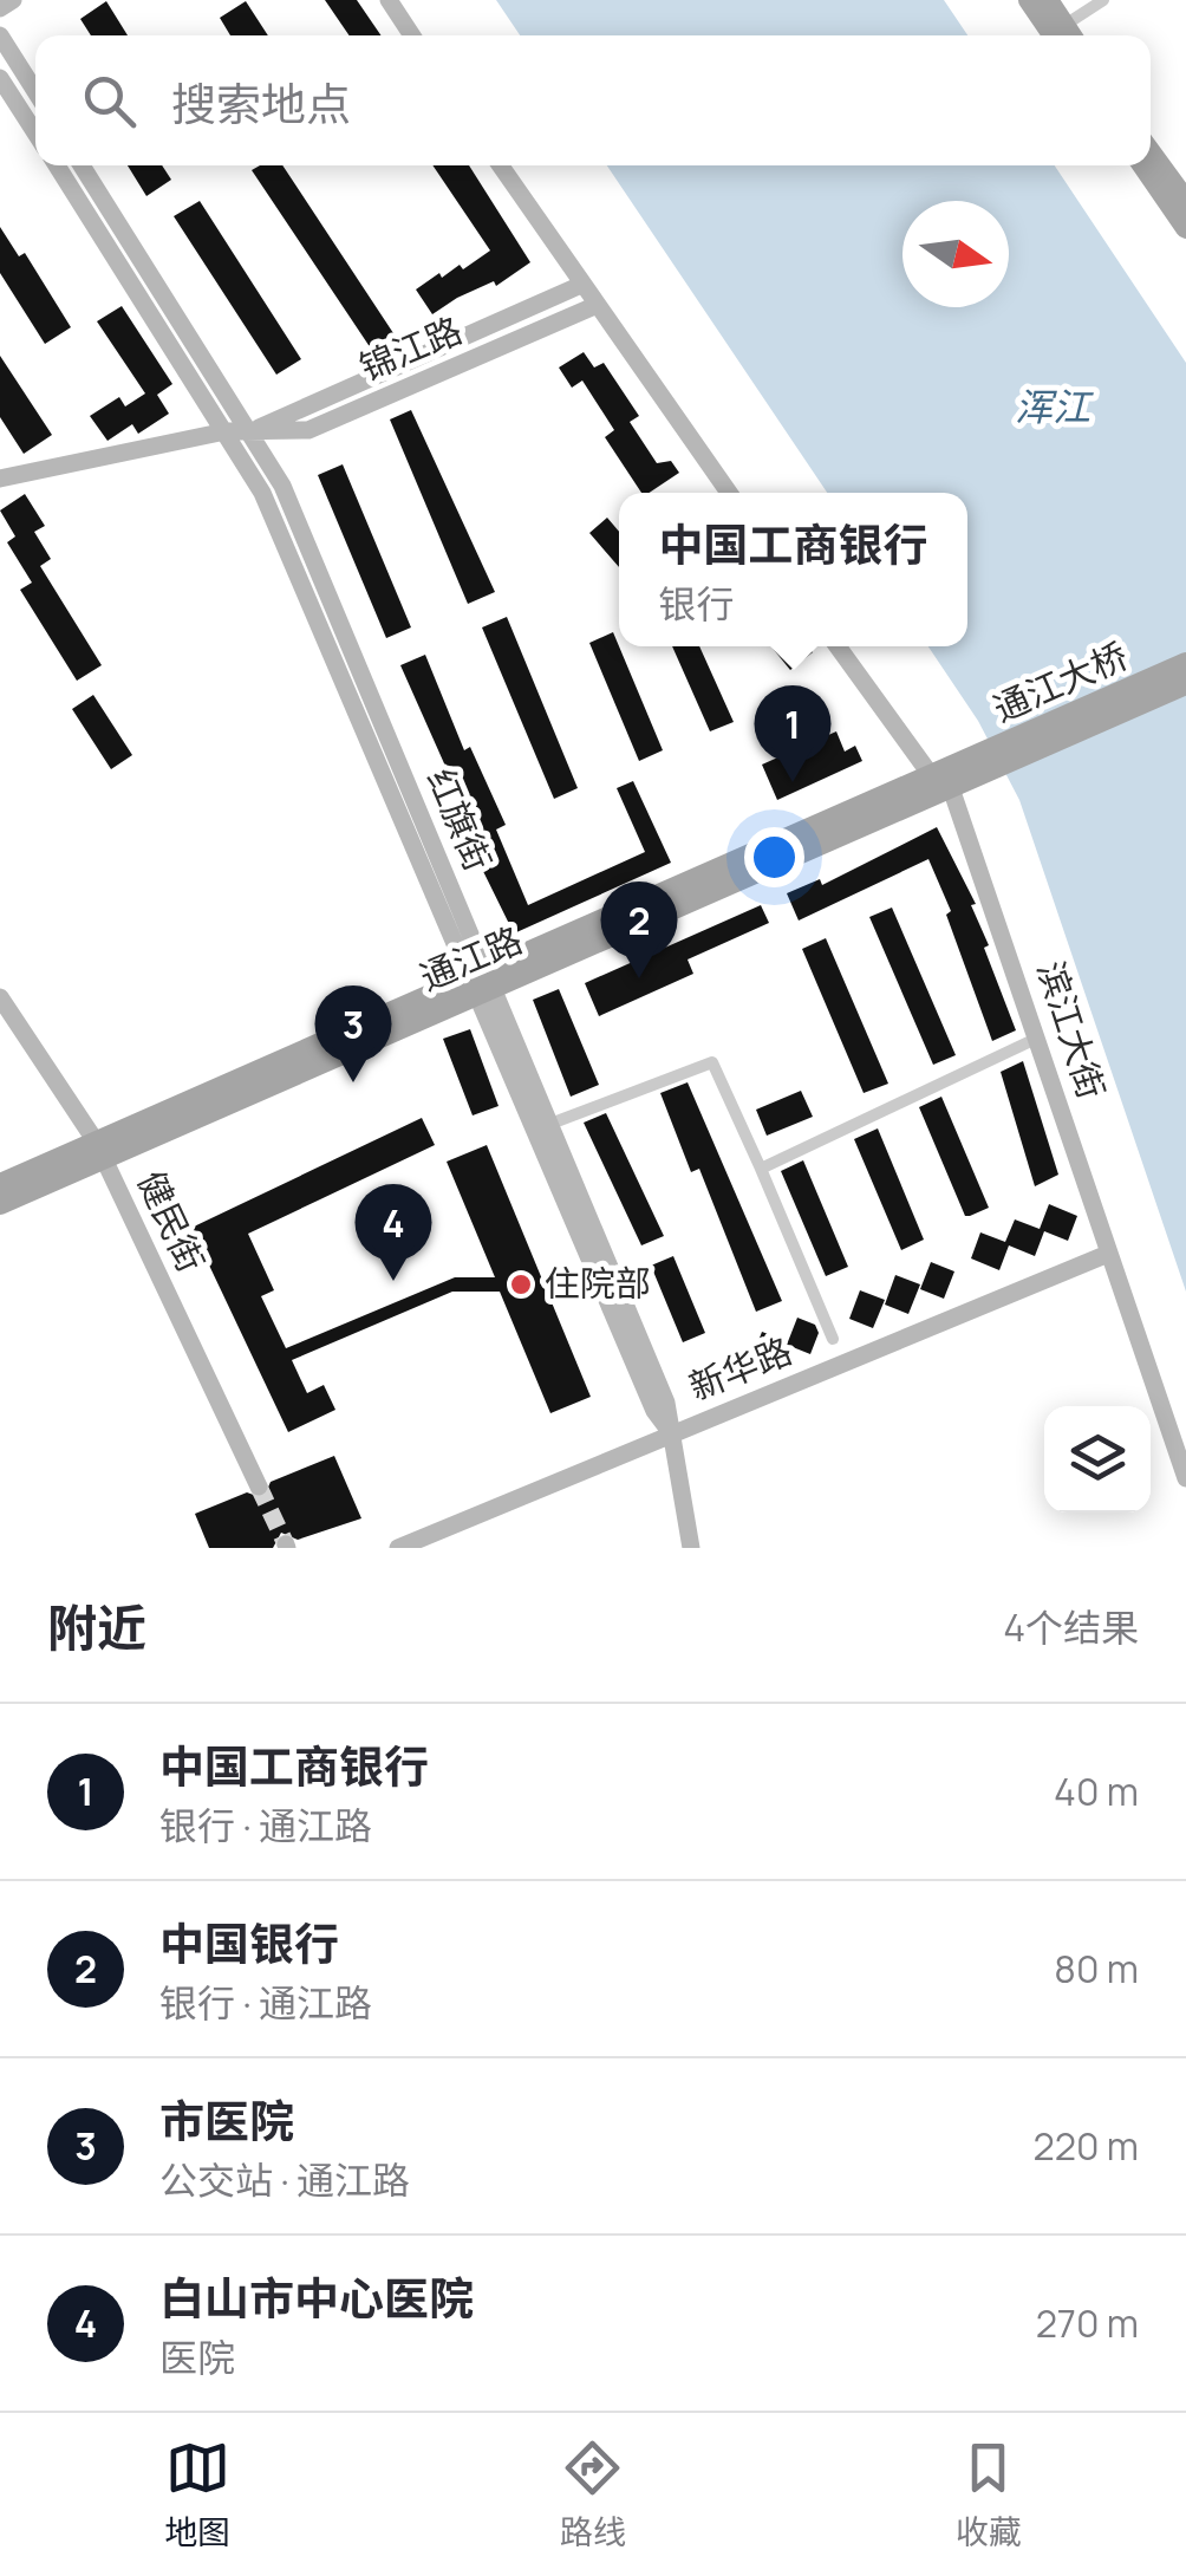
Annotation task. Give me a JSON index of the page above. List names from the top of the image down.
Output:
{
  "streets": {
    "main road": [
      "锦江路",
      "通江大桥",
      "红旗街",
      "通江路",
      "滨江大街",
      "健民街",
      "新华路"
    ]
  },
  "crossings": [
    ["锦江路", "红旗街"],
    ["通江大桥", "通江路"],
    ["通江大桥", "滨江大街"],
    ["红旗街", "通江路"],
    ["红旗街", "新华路"],
    ["通江路", "滨江大街"],
    ["通江路", "健民街"],
    ["滨江大街", "新华路"]
  ],
  "water": ["浑江"],
  "places": ["住院部"],
  "north": "right",
  "page": {
    "search": "搜索地点",
    "popup": ["中国工商银行", "银行"],
    "pins": [
      "1",
      "2",
      "3",
      "4"
    ],
    "heading": ["附近", "4个结果"],
    "list": [
      {
        "mark": "1",
        "name": "中国工商银行",
        "note": "银行 · 通江路",
        "value": "40 m"
      },
      {
        "mark": "2",
        "name": "中国银行",
        "note": "银行 · 通江路",
        "value": "80 m"
      },
      {
        "mark": "3",
        "name": "市医院",
        "note": "公交站 · 通江路",
        "value": "220 m"
      },
      {
        "mark": "4",
        "name": "白山市中心医院",
        "note": "医院",
        "value": "270 m"
      }
    ],
    "nav": ["地图", "路线", "收藏"]
  }
}
